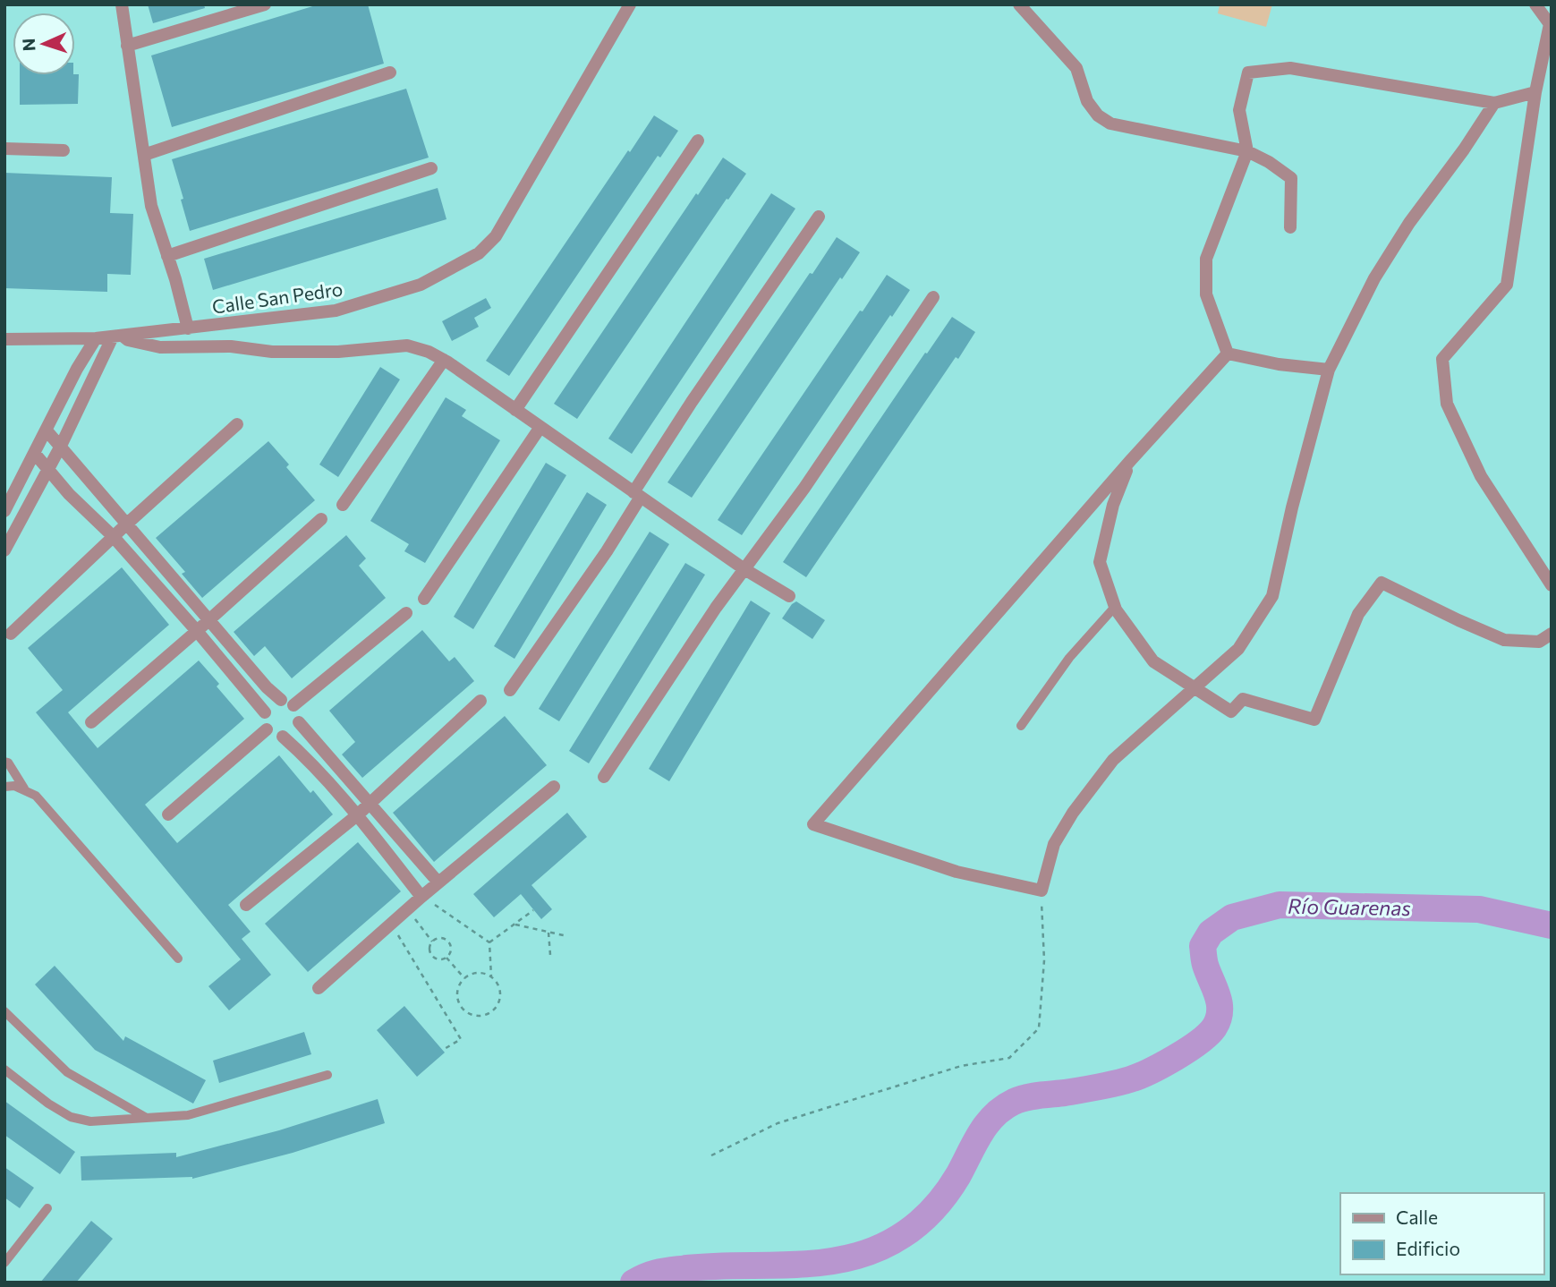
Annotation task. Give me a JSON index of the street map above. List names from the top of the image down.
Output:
{
  "streets": {
    "street": ["Calle San Pedro"]
  },
  "water": ["Río Guarenas"],
  "legend": ["Calle", "Edificio"],
  "north": "left"
}
